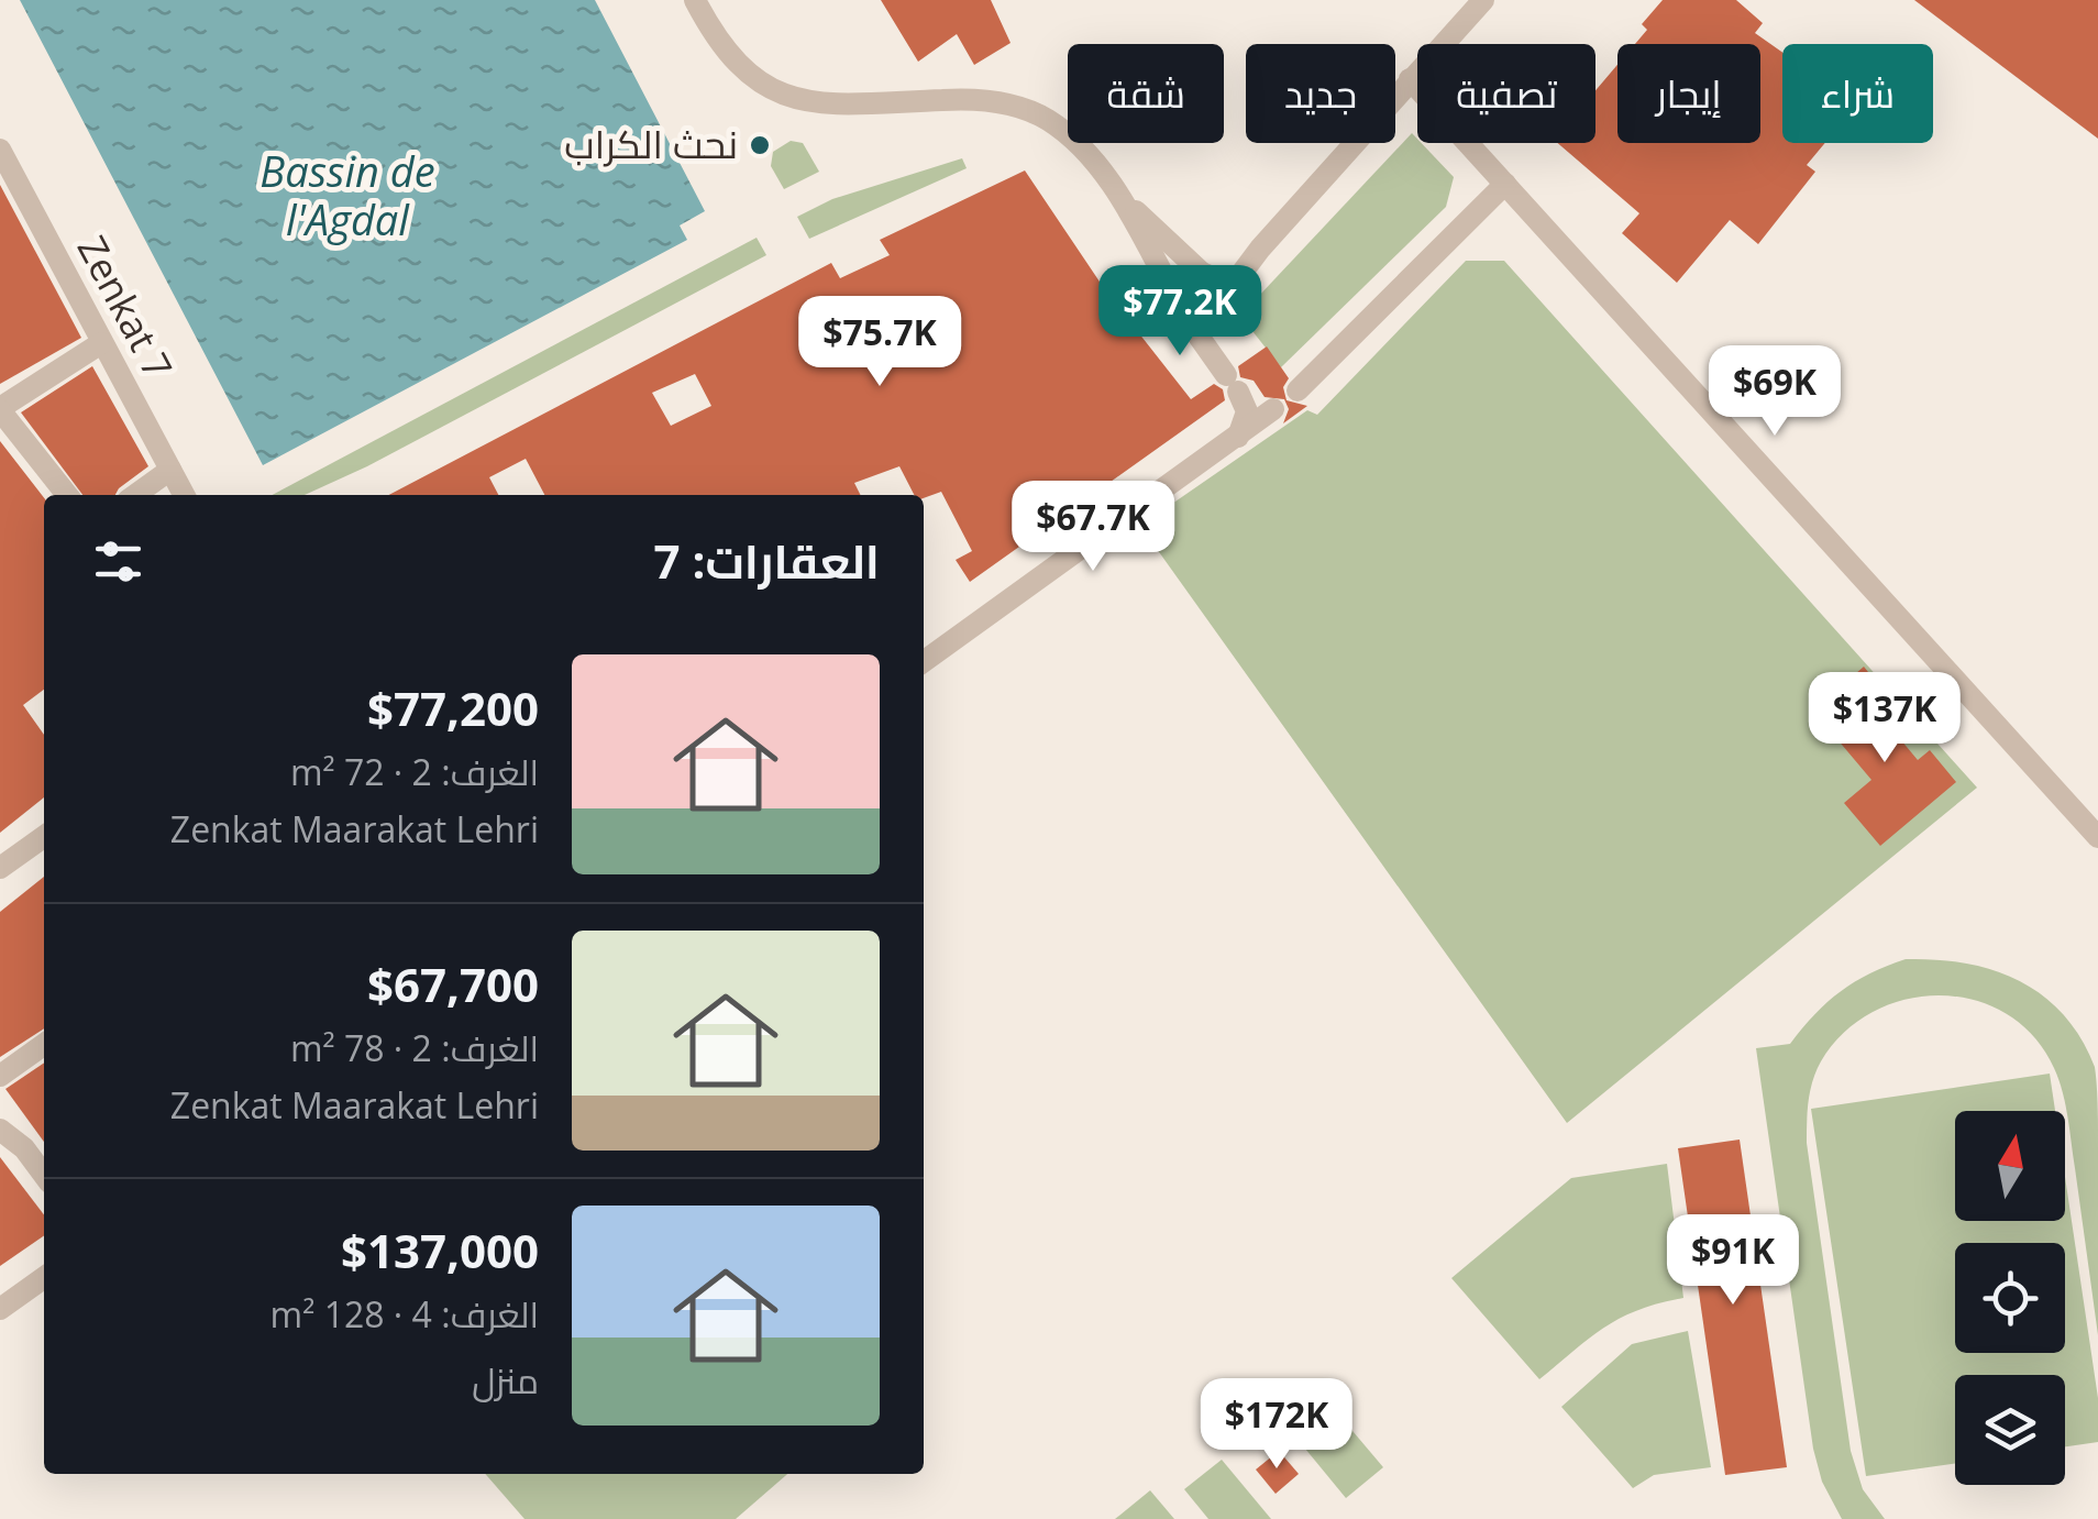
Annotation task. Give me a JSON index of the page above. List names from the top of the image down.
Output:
{
  "streets": {
    "street": ["Zenkat 7"]
  },
  "water": ["Bassin de l'Agdal"],
  "places": ["نحث الكراب"],
  "north": "top",
  "page": {
    "chip": [
      "شراء",
      "إيجار",
      "تصفية",
      "جديد",
      "شقة"
    ],
    "price": [
      "$77.2K",
      "$75.7K",
      "$69K",
      "$67.7K",
      "$137K",
      "$91K",
      "$172K"
    ],
    "heading": "العقارات: 7",
    "list": [
      {
        "name": "$77,200",
        "note": "الغرف: 2 · 72 m² · Zenkat Maarakat Lehri"
      },
      {
        "name": "$67,700",
        "note": "الغرف: 2 · 78 m² · Zenkat Maarakat Lehri"
      },
      {
        "name": "$137,000",
        "note": "الغرف: 4 · 128 m² · منزل"
      }
    ]
  }
}
